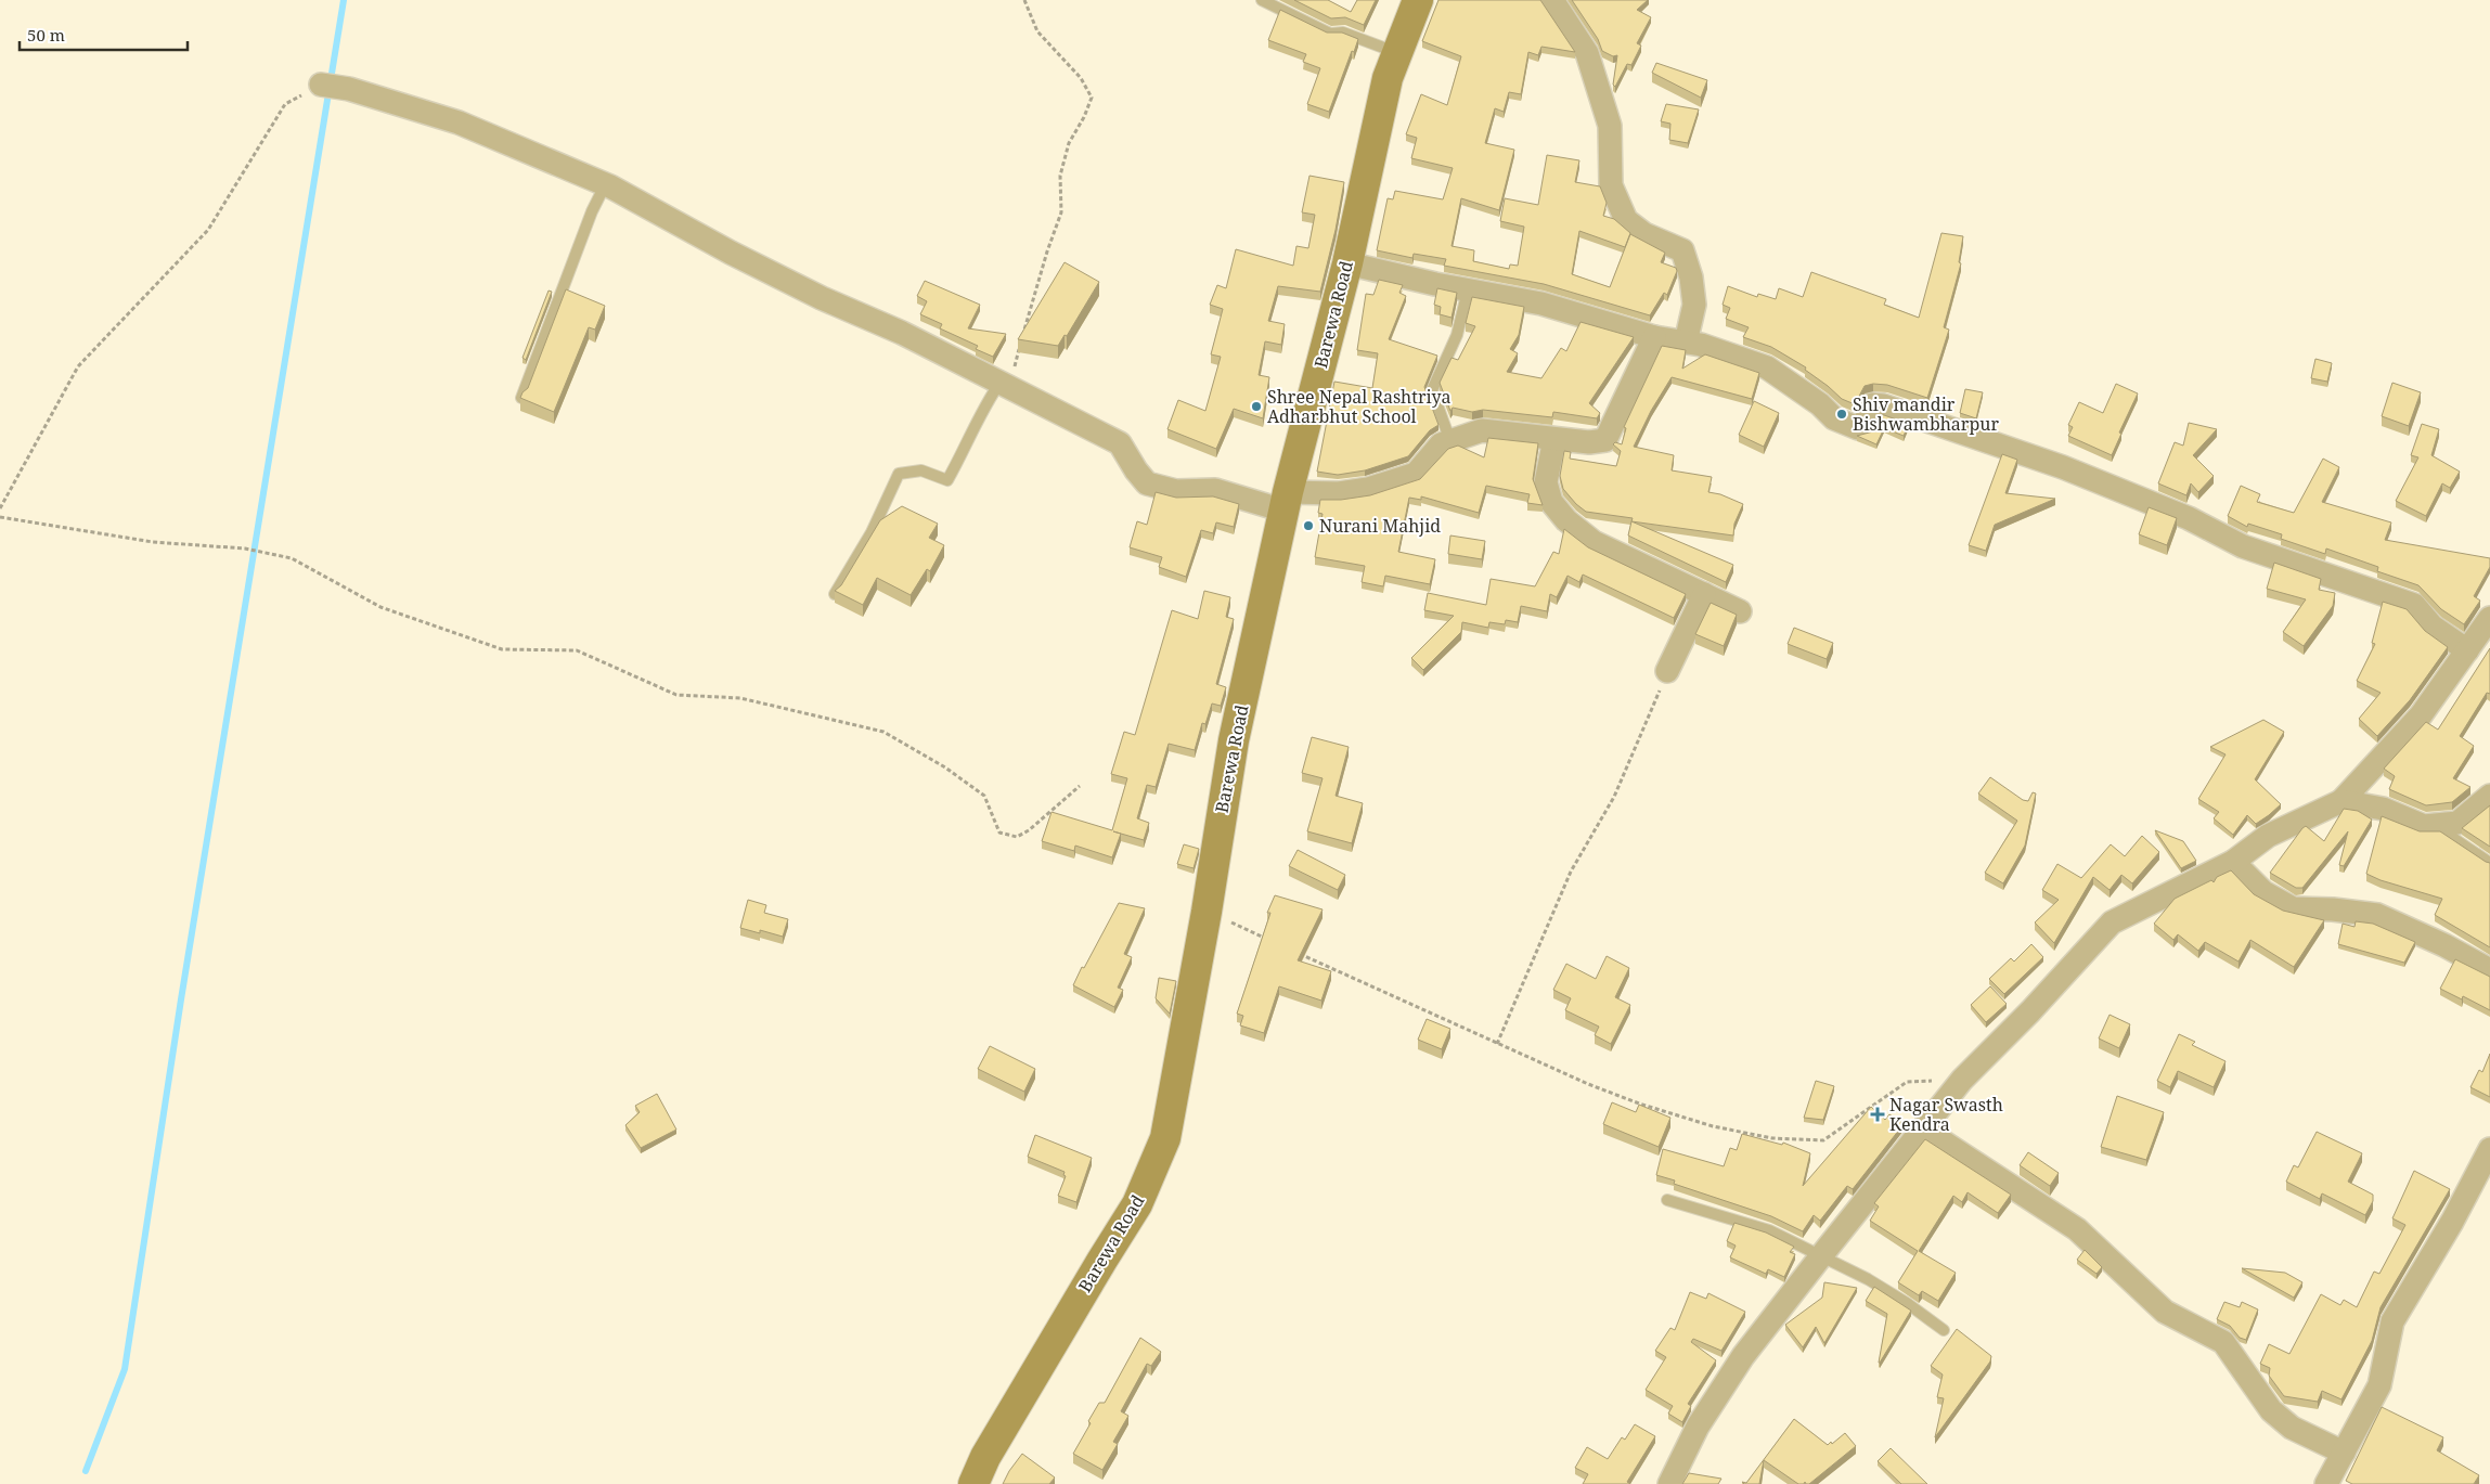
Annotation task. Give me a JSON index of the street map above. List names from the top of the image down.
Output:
{
  "streets": {
    "main road": ["Barewa Road"]
  },
  "places": {
    "other": ["Shree Nepal Rashtriya Adharbhut School", "Shiv mandir Bishwambharpur", "Nurani Mahjid"],
    "health": ["Nagar Swasth Kendra"]
  },
  "scale_bar": "50 m"
}
